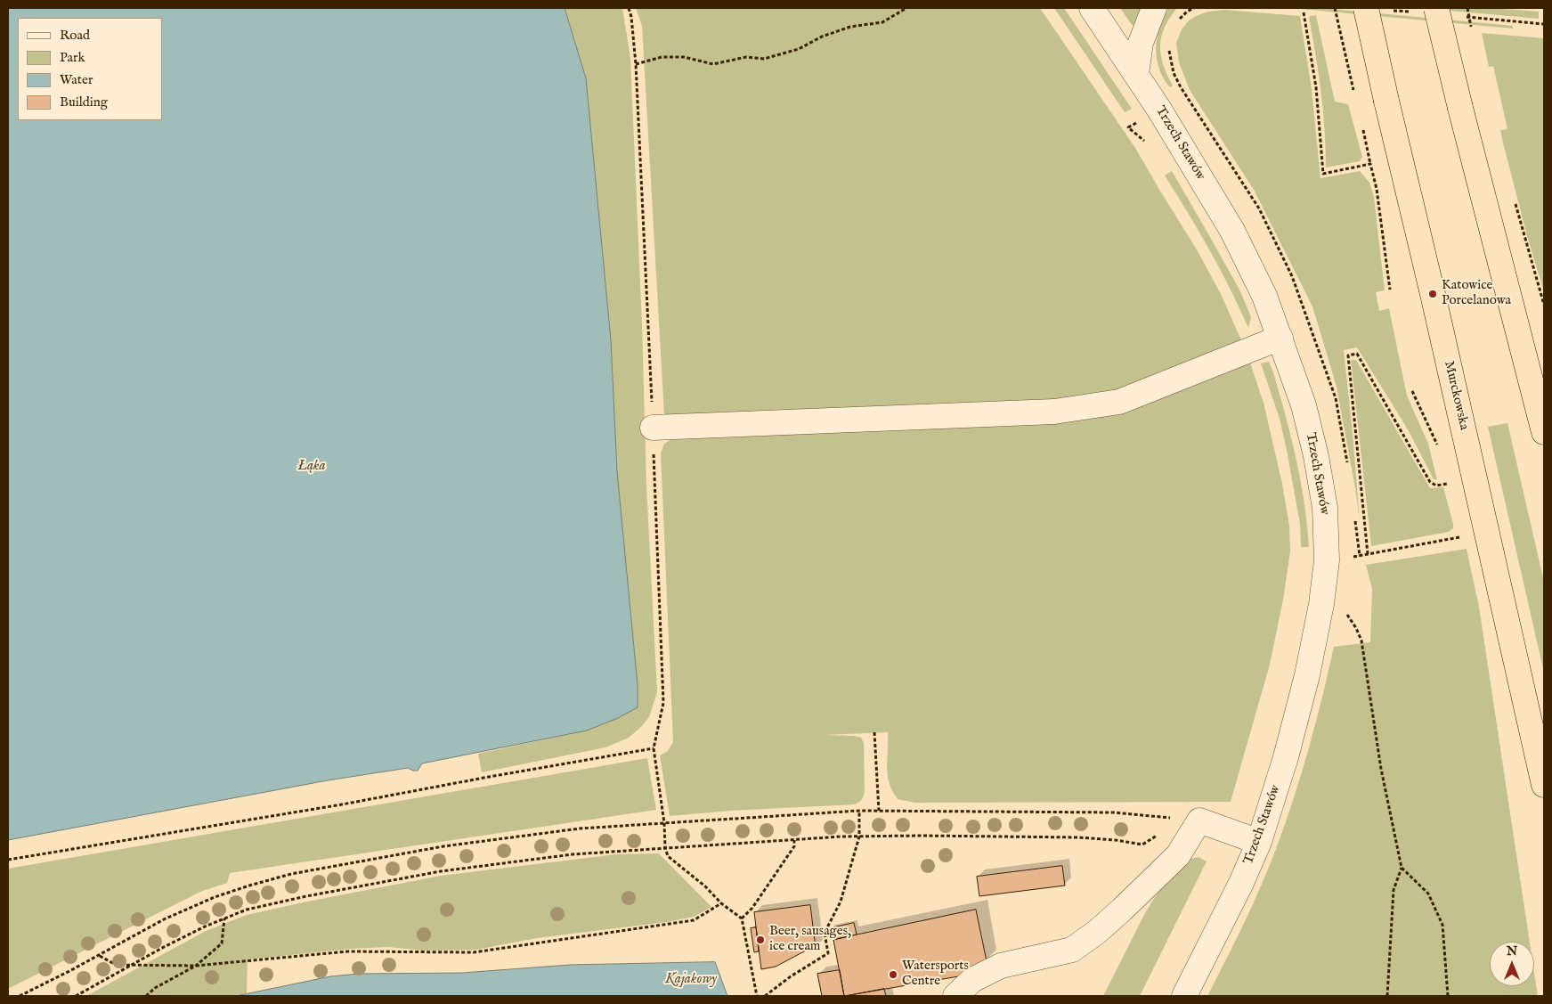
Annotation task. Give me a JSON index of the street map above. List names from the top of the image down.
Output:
{
  "streets": {
    "highway": ["Murckowska"],
    "street": ["Trzech Stawów"]
  },
  "water": ["Łąka", "Kajakowy"],
  "places": ["Katowice Porcelanowa", "Beer, sausages, ice cream", "Watersports Centre"],
  "legend": [
    "Road",
    "Park",
    "Water",
    "Building"
  ],
  "north": "top"
}
